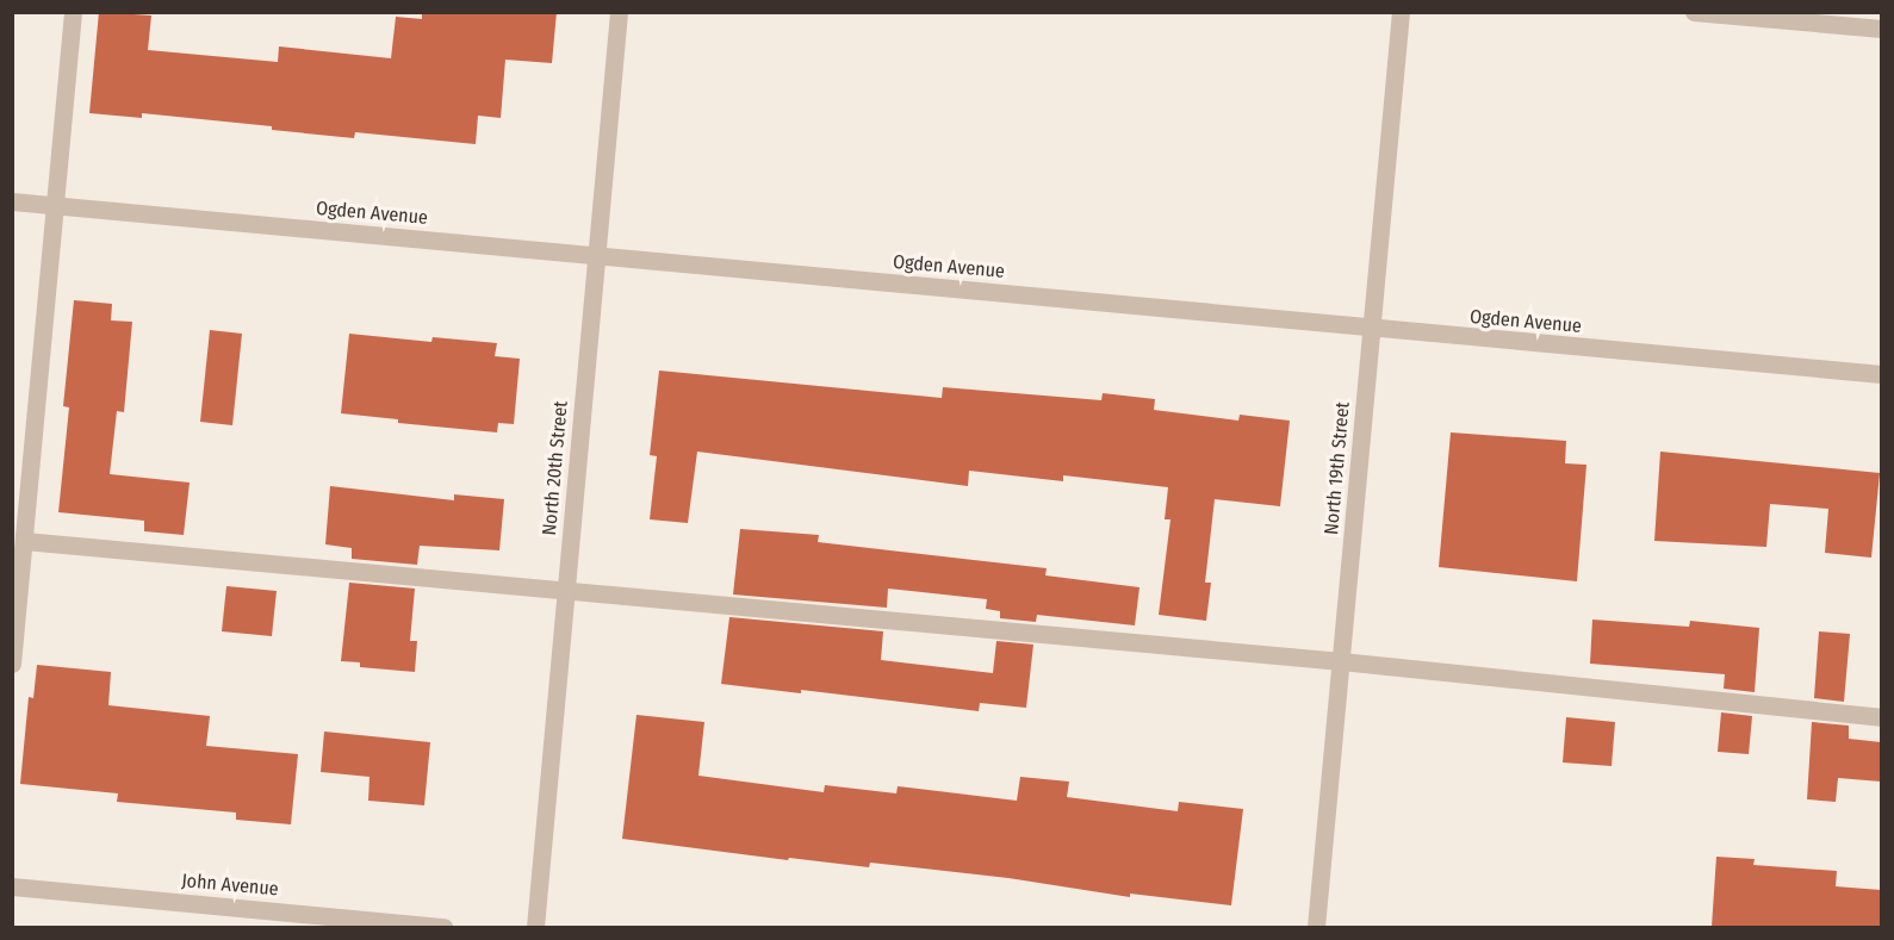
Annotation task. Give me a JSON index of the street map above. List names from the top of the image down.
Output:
{
  "streets": {
    "street": [
      "Ogden Avenue",
      "North 20th Street",
      "North 19th Street",
      "John Avenue"
    ]
  },
  "crossings": [
    ["Ogden Avenue", "North 20th Street"],
    ["Ogden Avenue", "North 19th Street"]
  ]
}
